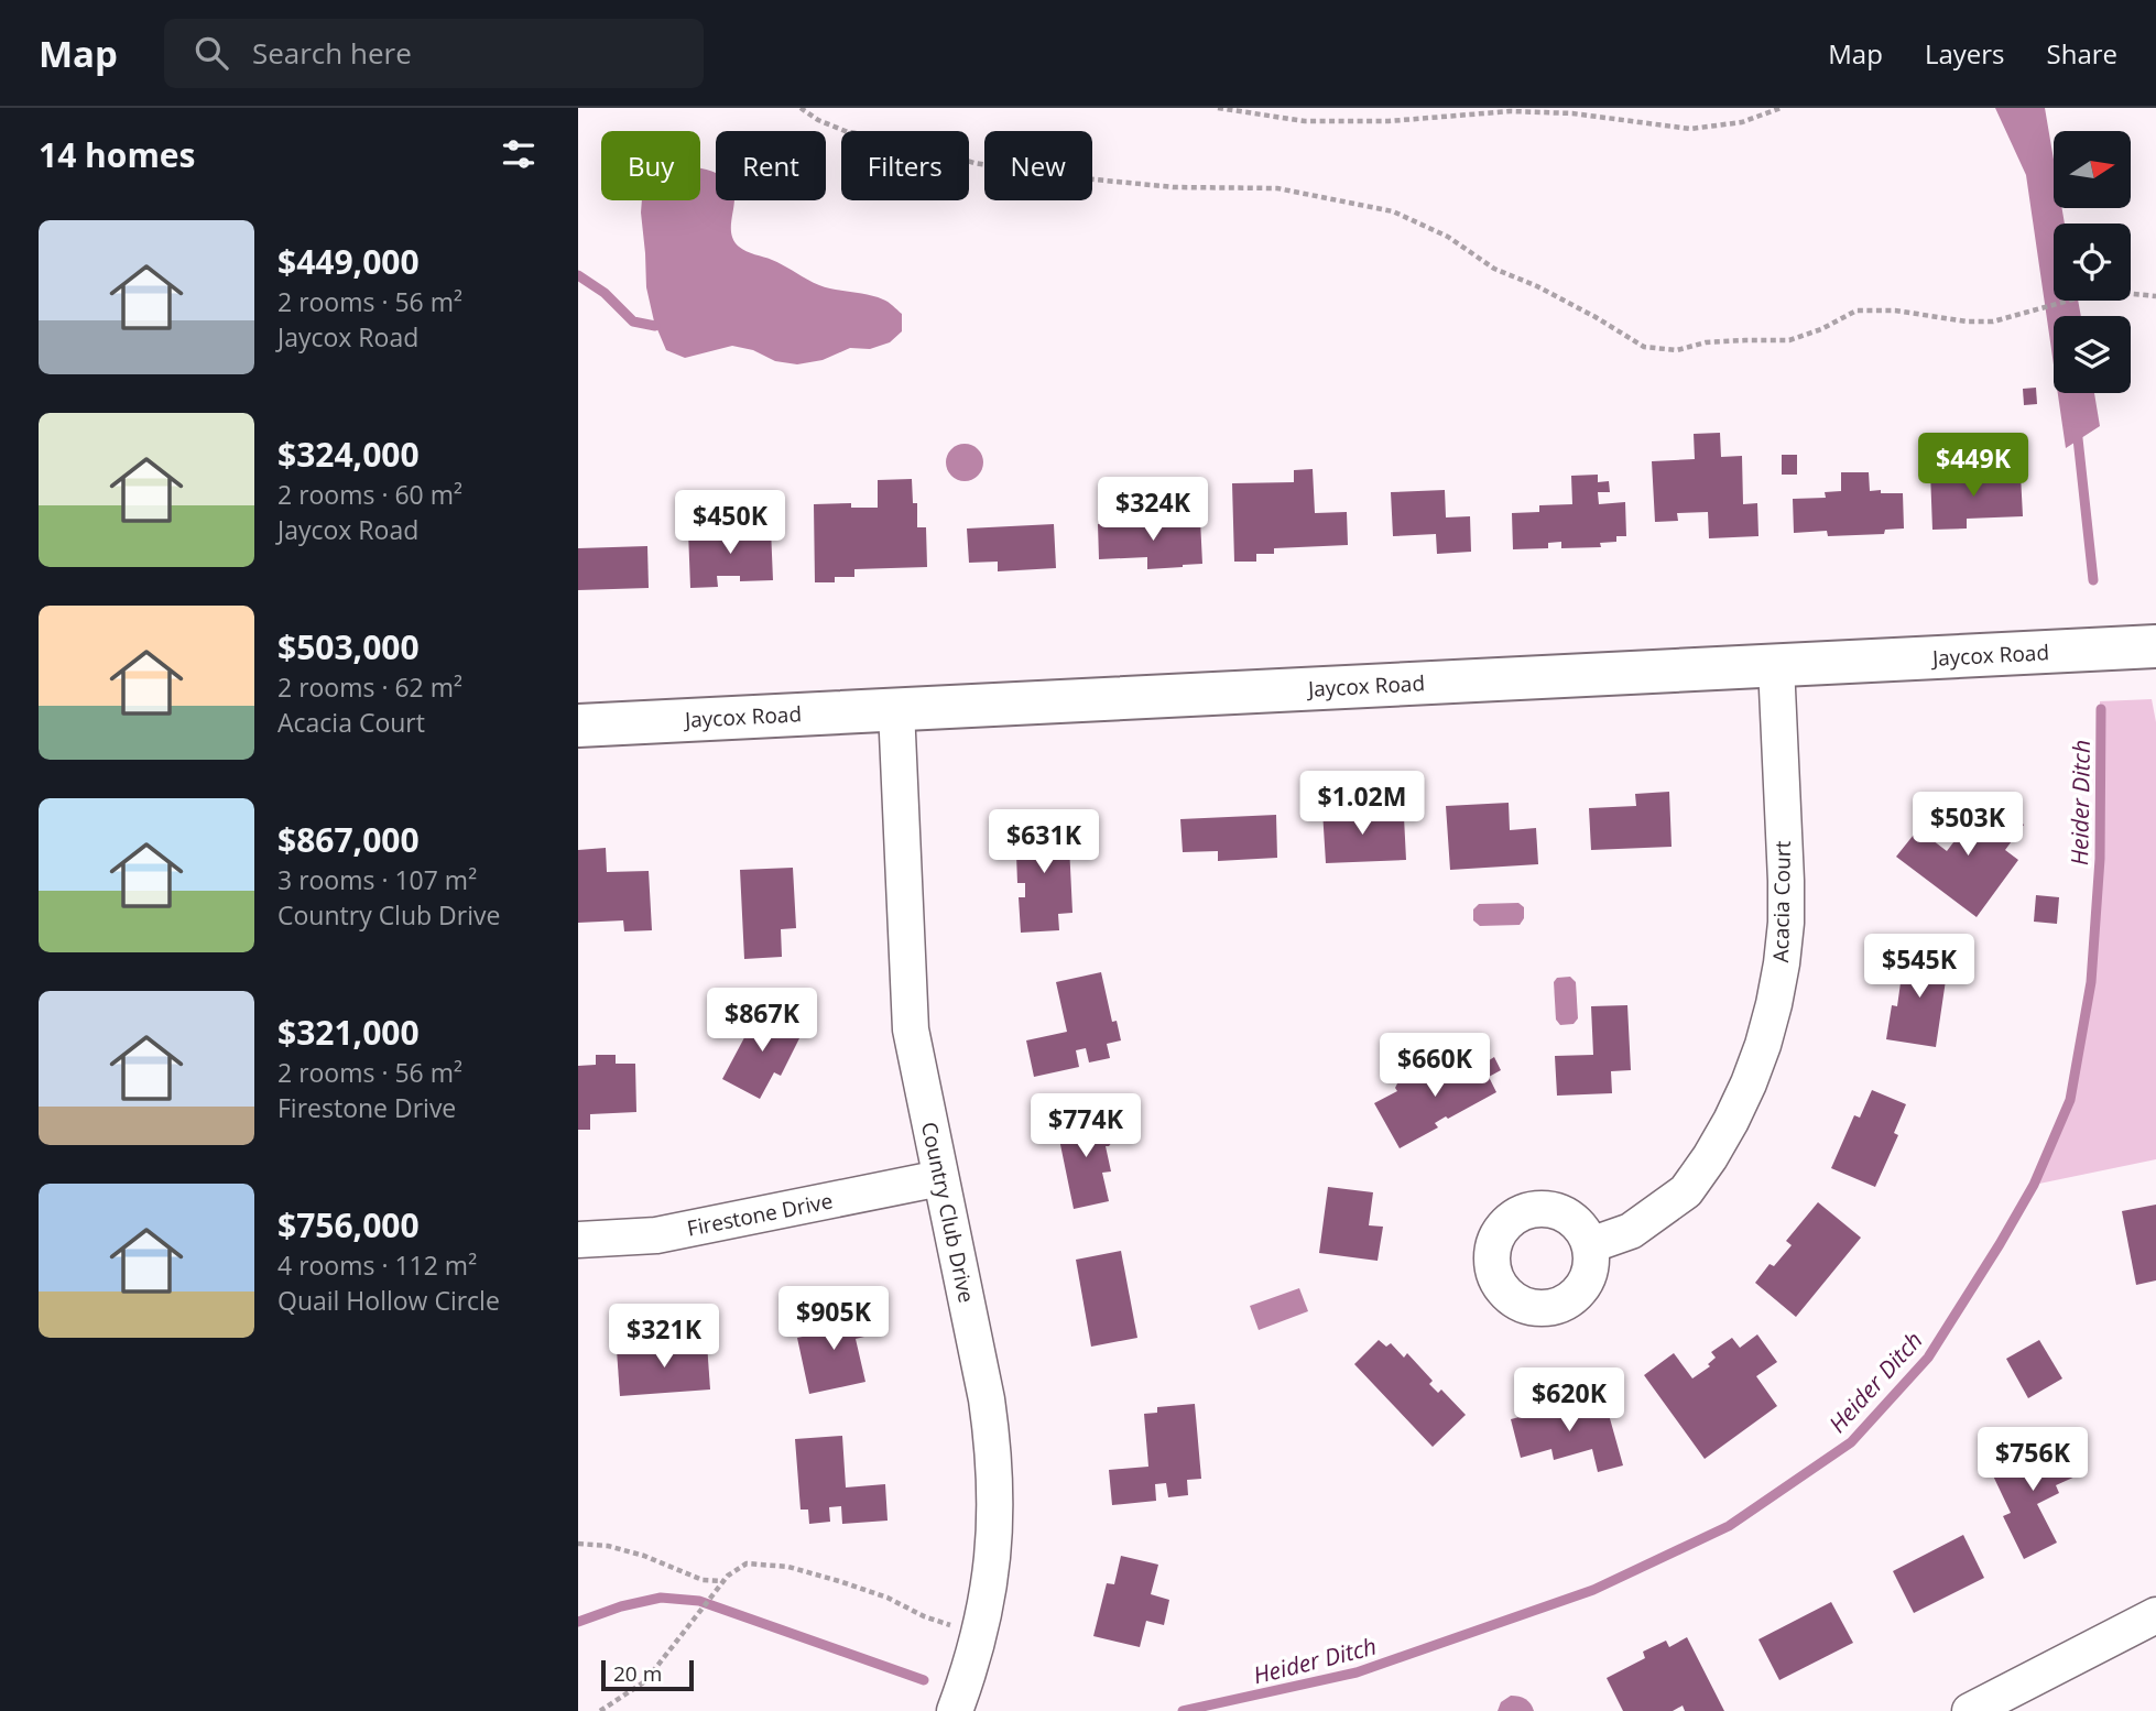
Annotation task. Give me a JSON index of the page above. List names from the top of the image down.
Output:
{
  "streets": {
    "street": [
      "Jaycox Road",
      "Acacia Court",
      "Country Club Drive",
      "Firestone Drive"
    ]
  },
  "crossings": [
    ["Jaycox Road", "Acacia Court"],
    ["Jaycox Road", "Country Club Drive"],
    ["Country Club Drive", "Firestone Drive"]
  ],
  "water": ["Heider Ditch"],
  "scale_bar": "20 m",
  "north": "right",
  "page": {
    "header": "Map",
    "search": "Search here",
    "nav": ["Map", "Layers", "Share"],
    "heading": "14 homes",
    "chip": [
      "Buy",
      "Rent",
      "Filters",
      "New"
    ],
    "list": [
      {
        "name": "$449,000",
        "note": "2 rooms · 56 m² · Jaycox Road"
      },
      {
        "name": "$324,000",
        "note": "2 rooms · 60 m² · Jaycox Road"
      },
      {
        "name": "$503,000",
        "note": "2 rooms · 62 m² · Acacia Court"
      },
      {
        "name": "$867,000",
        "note": "3 rooms · 107 m² · Country Club Drive"
      },
      {
        "name": "$321,000",
        "note": "2 rooms · 56 m² · Firestone Drive"
      },
      {
        "name": "$756,000",
        "note": "4 rooms · 112 m² · Quail Hollow Circle"
      }
    ],
    "price": [
      "$449K",
      "$324K",
      "$450K",
      "$1.02M",
      "$503K",
      "$631K",
      "$545K",
      "$867K",
      "$660K",
      "$774K",
      "$905K",
      "$321K",
      "$620K",
      "$756K"
    ],
    "scale": "20 m"
  }
}
